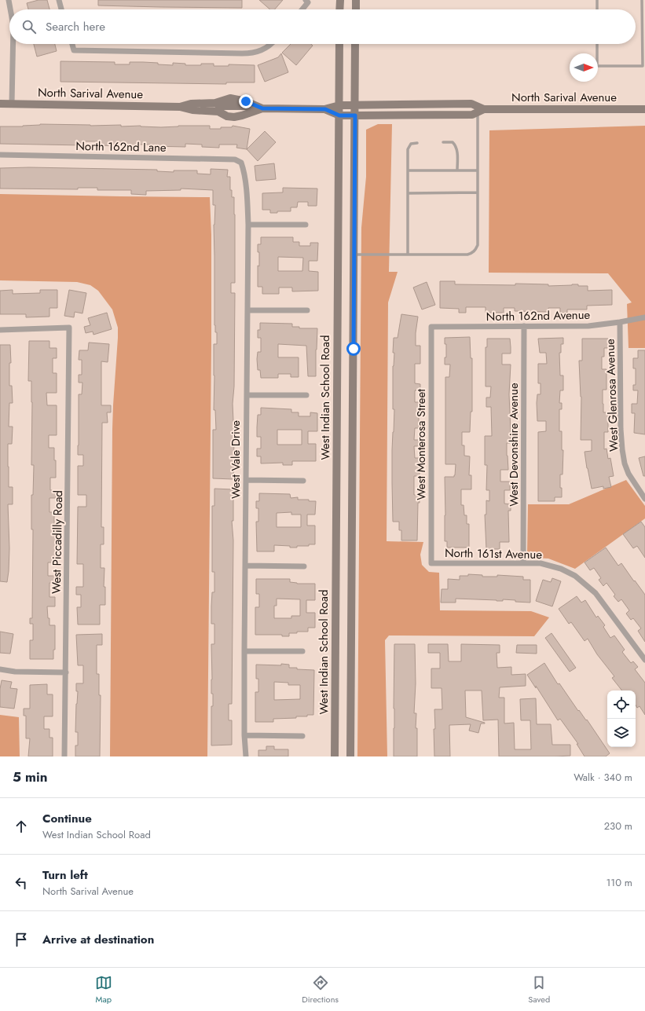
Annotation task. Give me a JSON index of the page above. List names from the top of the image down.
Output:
{
  "streets": {
    "main road": ["North Sarival Avenue", "West Indian School Road"],
    "street": [
      "North 162nd Lane",
      "North 162nd Avenue",
      "West Glenrosa Avenue",
      "West Monterosa Street",
      "West Devonshire Avenue",
      "West Vale Drive",
      "West Piccadilly Road",
      "North 161st Avenue"
    ]
  },
  "crossings": [
    ["North Sarival Avenue", "West Indian School Road"],
    ["North 162nd Lane", "West Vale Drive"],
    ["North 162nd Avenue", "West Glenrosa Avenue"],
    ["North 162nd Avenue", "West Monterosa Street"],
    ["North 162nd Avenue", "West Devonshire Avenue"],
    ["West Monterosa Street", "North 161st Avenue"],
    ["West Devonshire Avenue", "North 161st Avenue"]
  ],
  "north": "right",
  "page": {
    "search": "Search here",
    "heading": ["5 min", "Walk · 340 m"],
    "list": [
      ["Continue", "West Indian School Road", "230 m"],
      ["Turn left", "North Sarival Avenue", "110 m"],
      "Arrive at destination"
    ],
    "nav": ["Map", "Directions", "Saved"]
  }
}
